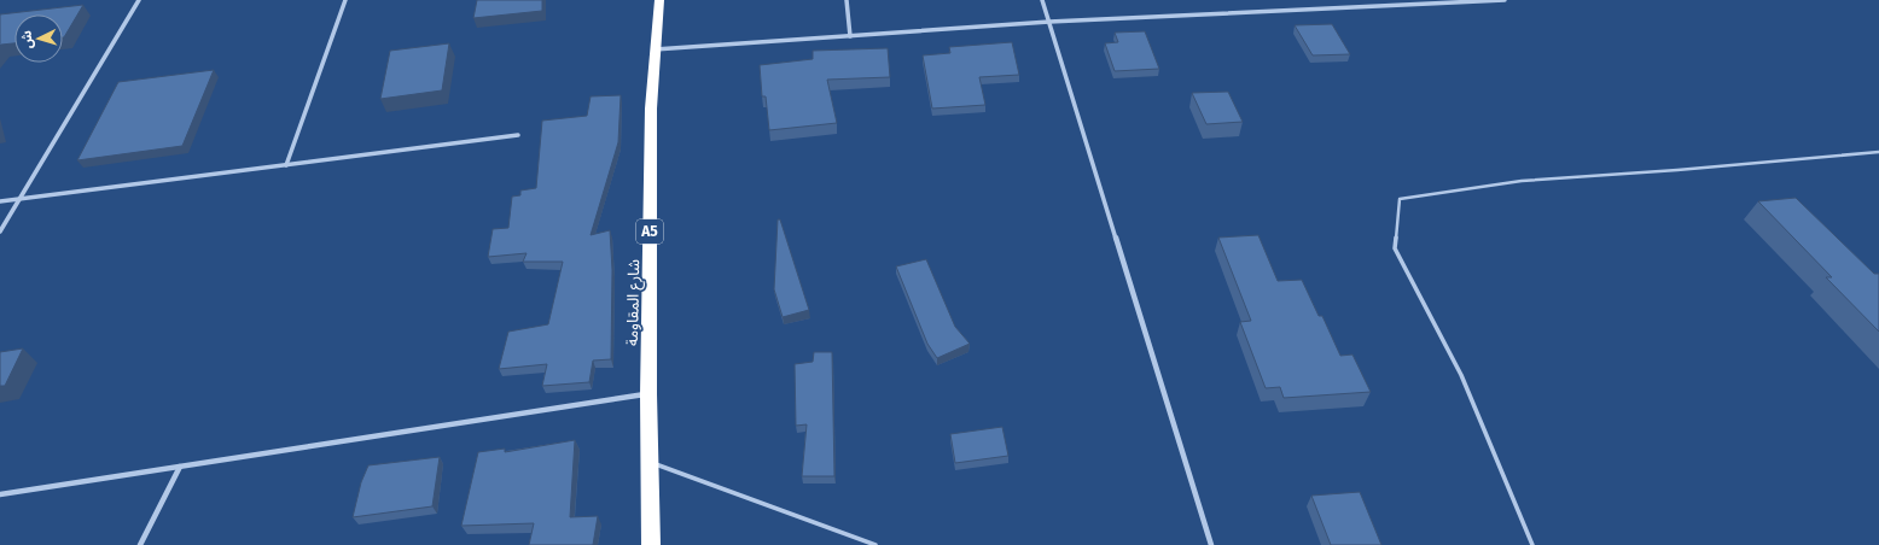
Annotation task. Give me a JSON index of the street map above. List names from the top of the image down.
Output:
{
  "streets": {
    "highway": ["A5", "شارع المقاومة"]
  },
  "crossings": [
    ["A5", "شارع المقاومة"]
  ],
  "north": "left"
}
